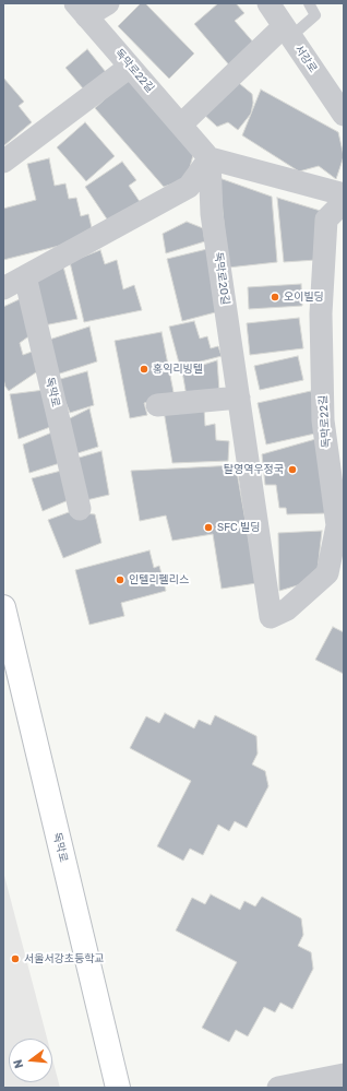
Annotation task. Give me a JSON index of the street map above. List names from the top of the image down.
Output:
{
  "streets": {
    "main road": ["독막로"],
    "street": ["서강로", "독막로22길", "독막로20길"]
  },
  "crossings": [
    ["독막로22길", "독막로20길"]
  ],
  "places": [
    "오이빌딩",
    "홍익리빙텔",
    "탈영역우정국",
    "SFC 빌딩",
    "인텔리펠리스",
    "서울서강초등학교"
  ],
  "north": "left"
}
